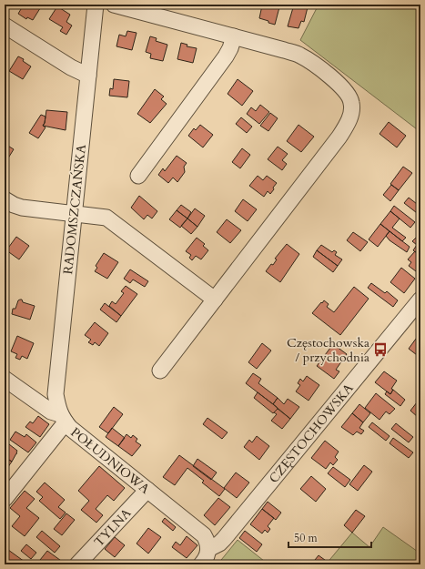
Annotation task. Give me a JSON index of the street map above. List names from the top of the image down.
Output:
{
  "streets": {
    "street": [
      "RADOMSZCZAŃSKA",
      "CZĘSTOCHOWSKA",
      "POŁUDNIOWA",
      "TYLNA"
    ]
  },
  "crossings": [
    ["RADOMSZCZAŃSKA", "POŁUDNIOWA"],
    ["CZĘSTOCHOWSKA", "POŁUDNIOWA"],
    ["POŁUDNIOWA", "TYLNA"]
  ],
  "places": {
    "bus stop": ["Częstochowska / przychodnia"]
  },
  "scale_bar": "50 m"
}
